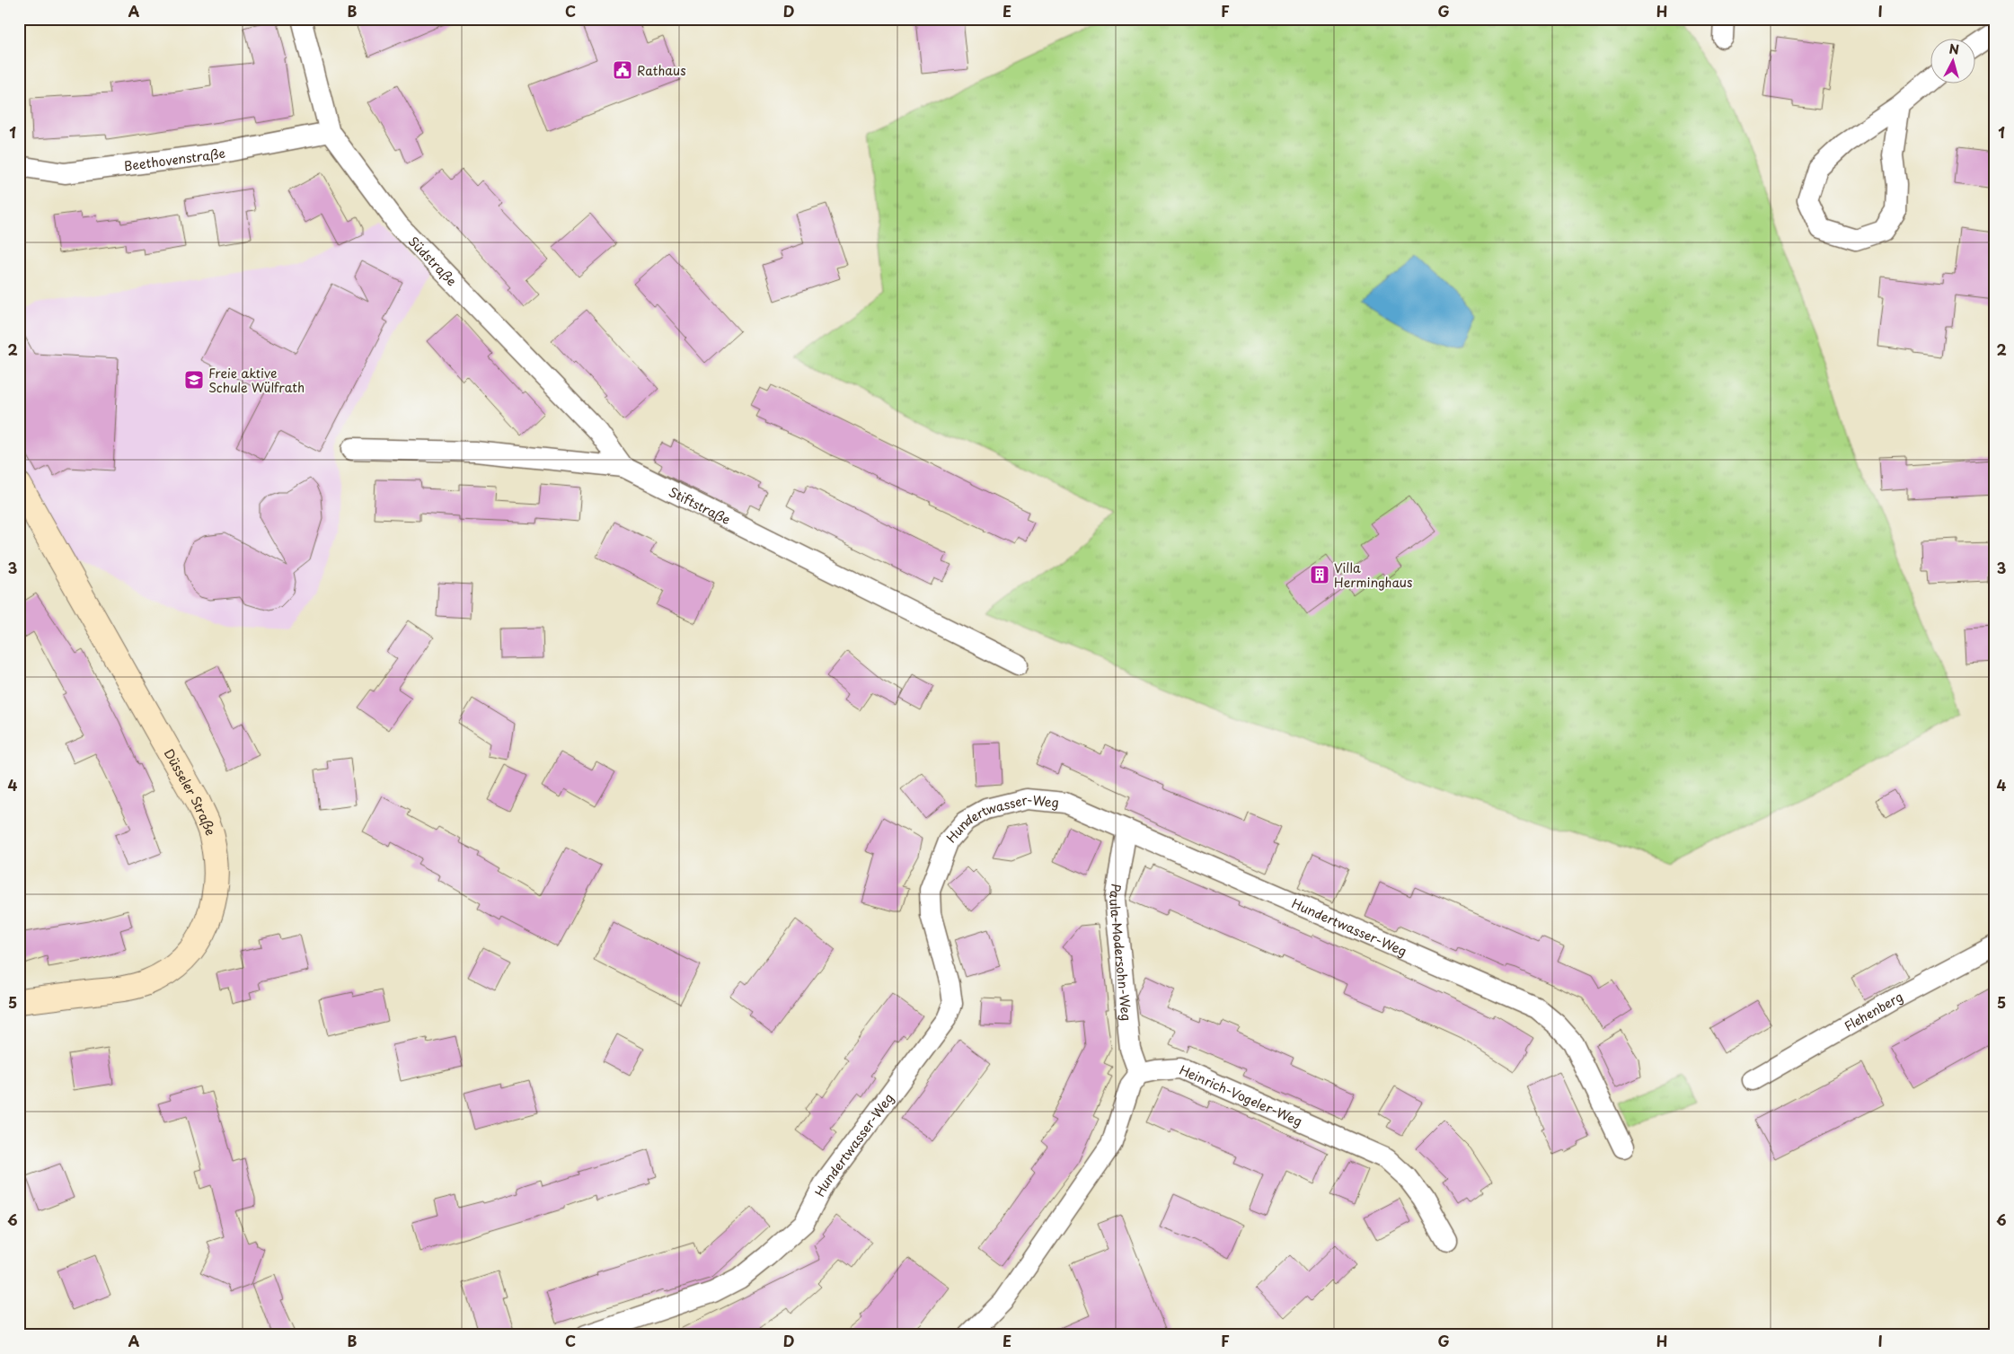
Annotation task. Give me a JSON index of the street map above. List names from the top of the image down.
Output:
{
  "streets": {
    "main road": ["Düsseler Straße"],
    "street": [
      "Beethovenstraße",
      "Südstraße",
      "Stiftstraße",
      "Hundertwasser-Weg",
      "Paula-Modersohn-Weg",
      "Flehenberg",
      "Heinrich-Vogeler-Weg"
    ]
  },
  "crossings": [
    ["Beethovenstraße", "Südstraße"],
    ["Südstraße", "Stiftstraße"],
    ["Hundertwasser-Weg", "Paula-Modersohn-Weg"],
    ["Paula-Modersohn-Weg", "Heinrich-Vogeler-Weg"]
  ],
  "places": {
    "public building": ["Rathaus"],
    "school or university": ["Freie aktive Schule Wülfrath"],
    "building": ["Villa Herminghaus"]
  },
  "north": "top",
  "grid": {
    "columns": [
      "A",
      "B",
      "C",
      "D",
      "E",
      "F",
      "G",
      "H",
      "I"
    ],
    "rows": [
      "1",
      "2",
      "3",
      "4",
      "5",
      "6"
    ]
  }
}
